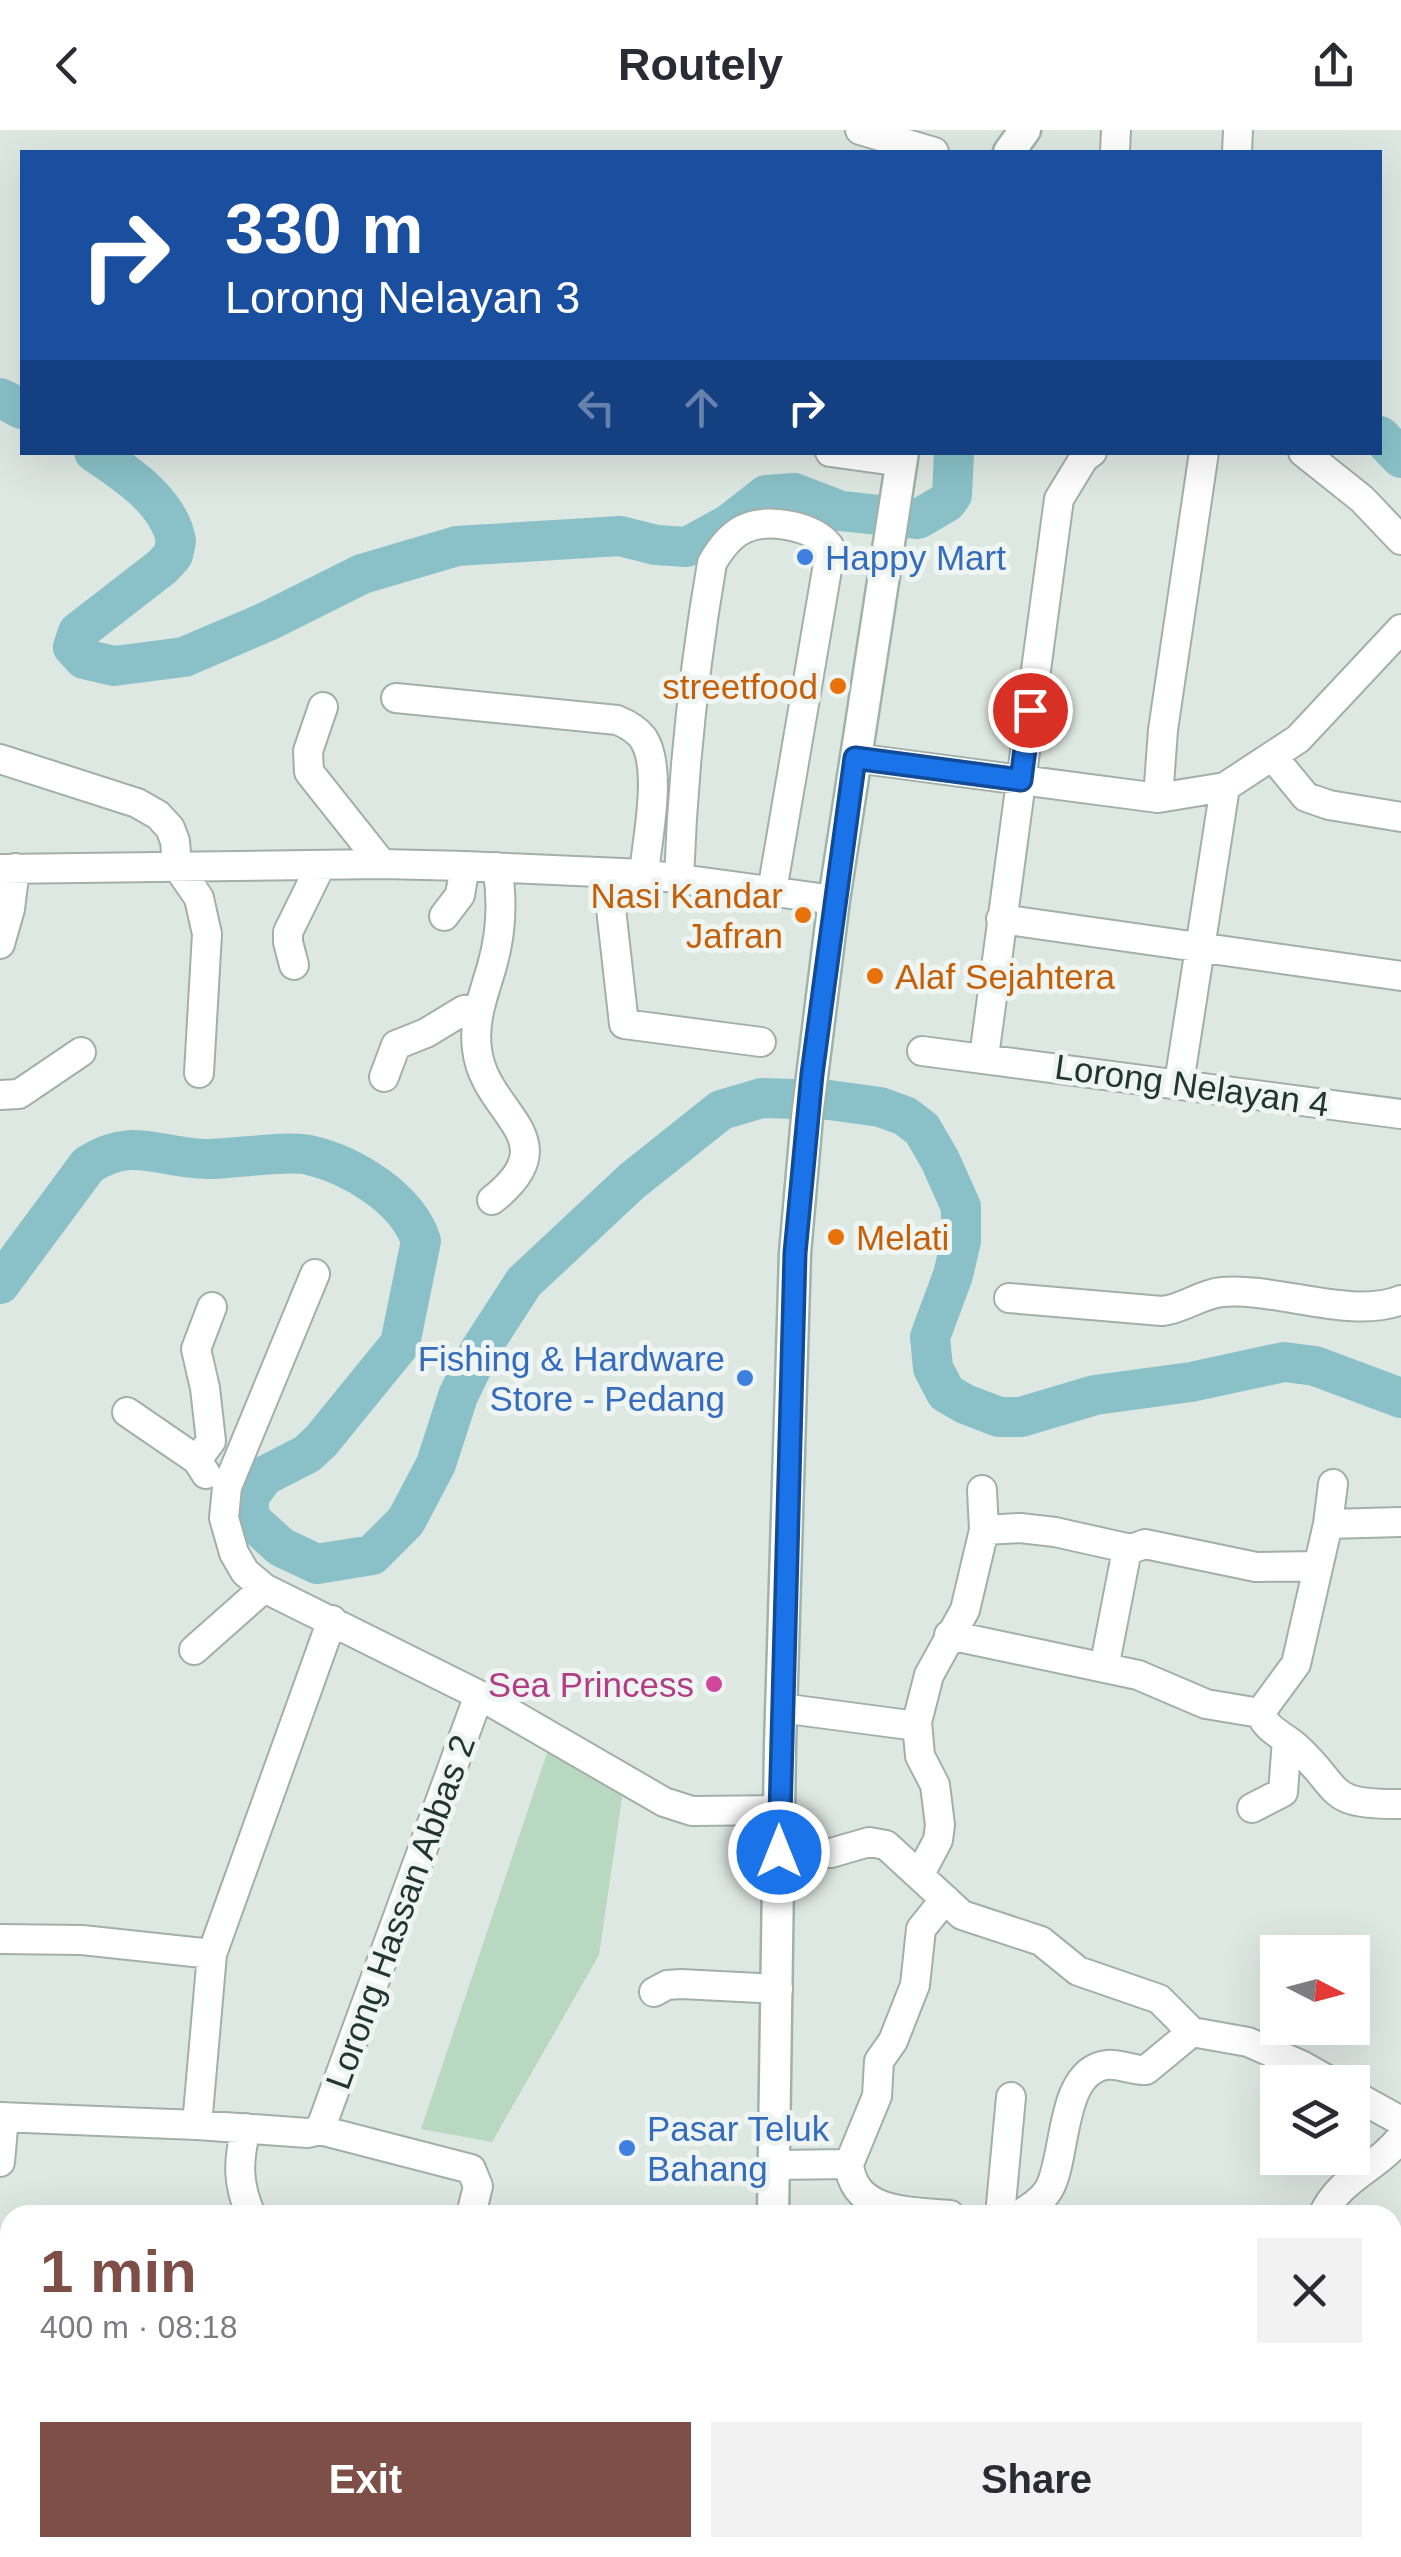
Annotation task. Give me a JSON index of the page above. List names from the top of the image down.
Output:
{
  "streets": {
    "street": ["Lorong Nelayan 4", "Lorong Hassan Abbas 2"]
  },
  "places": [
    "Happy Mart",
    "streetfood",
    "Nasi Kandar Jafran",
    "Alaf Sejahtera",
    "Melati",
    "Fishing & Hardware Store - Pedang",
    "Sea Princess",
    "Pasar Teluk Bahang"
  ],
  "north": "right",
  "page": {
    "header": "Routely",
    "turn": ["330 m", "Lorong Nelayan 3"],
    "heading": ["1 min", "400 m · 08:18"],
    "buttons": ["Exit", "Share"]
  }
}
